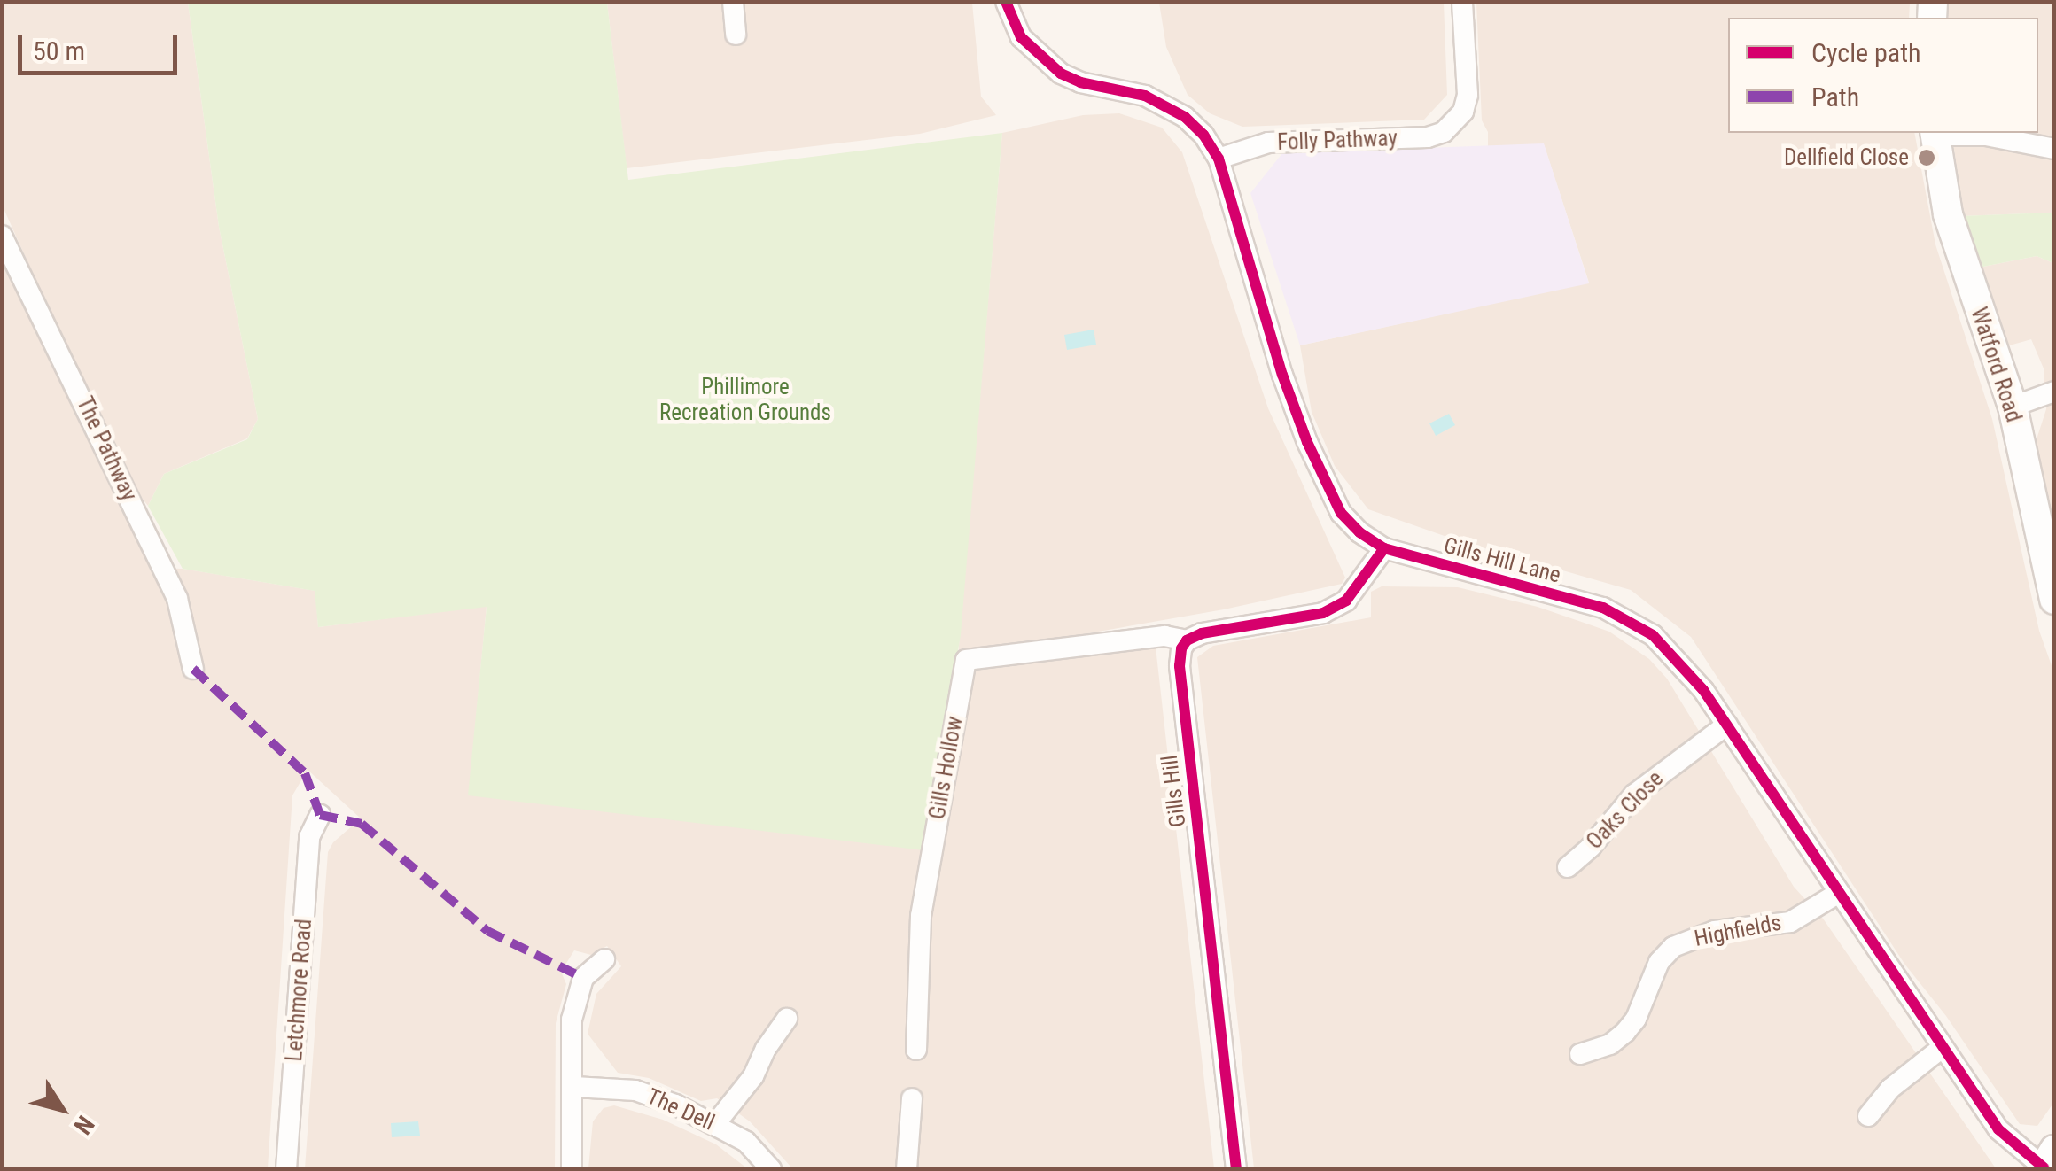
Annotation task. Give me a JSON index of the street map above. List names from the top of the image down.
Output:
{
  "streets": {
    "main road": ["Watford Road"],
    "street": [
      "Folly Pathway",
      "The Pathway",
      "Gills Hill Lane",
      "Gills Hollow",
      "Gills Hill",
      "Oaks Close",
      "Highfields",
      "Letchmore Road",
      "The Dell"
    ]
  },
  "crossings": [
    ["Folly Pathway", "Gills Hill Lane"],
    ["Gills Hill Lane", "Oaks Close"],
    ["Gills Hill Lane", "Highfields"],
    ["Gills Hollow", "Gills Hill"]
  ],
  "parks": ["Phillimore Recreation Grounds"],
  "places": ["Dellfield Close"],
  "legend": ["Cycle path", "Path"],
  "scale_bar": "50 m",
  "north": "bottom right"
}
